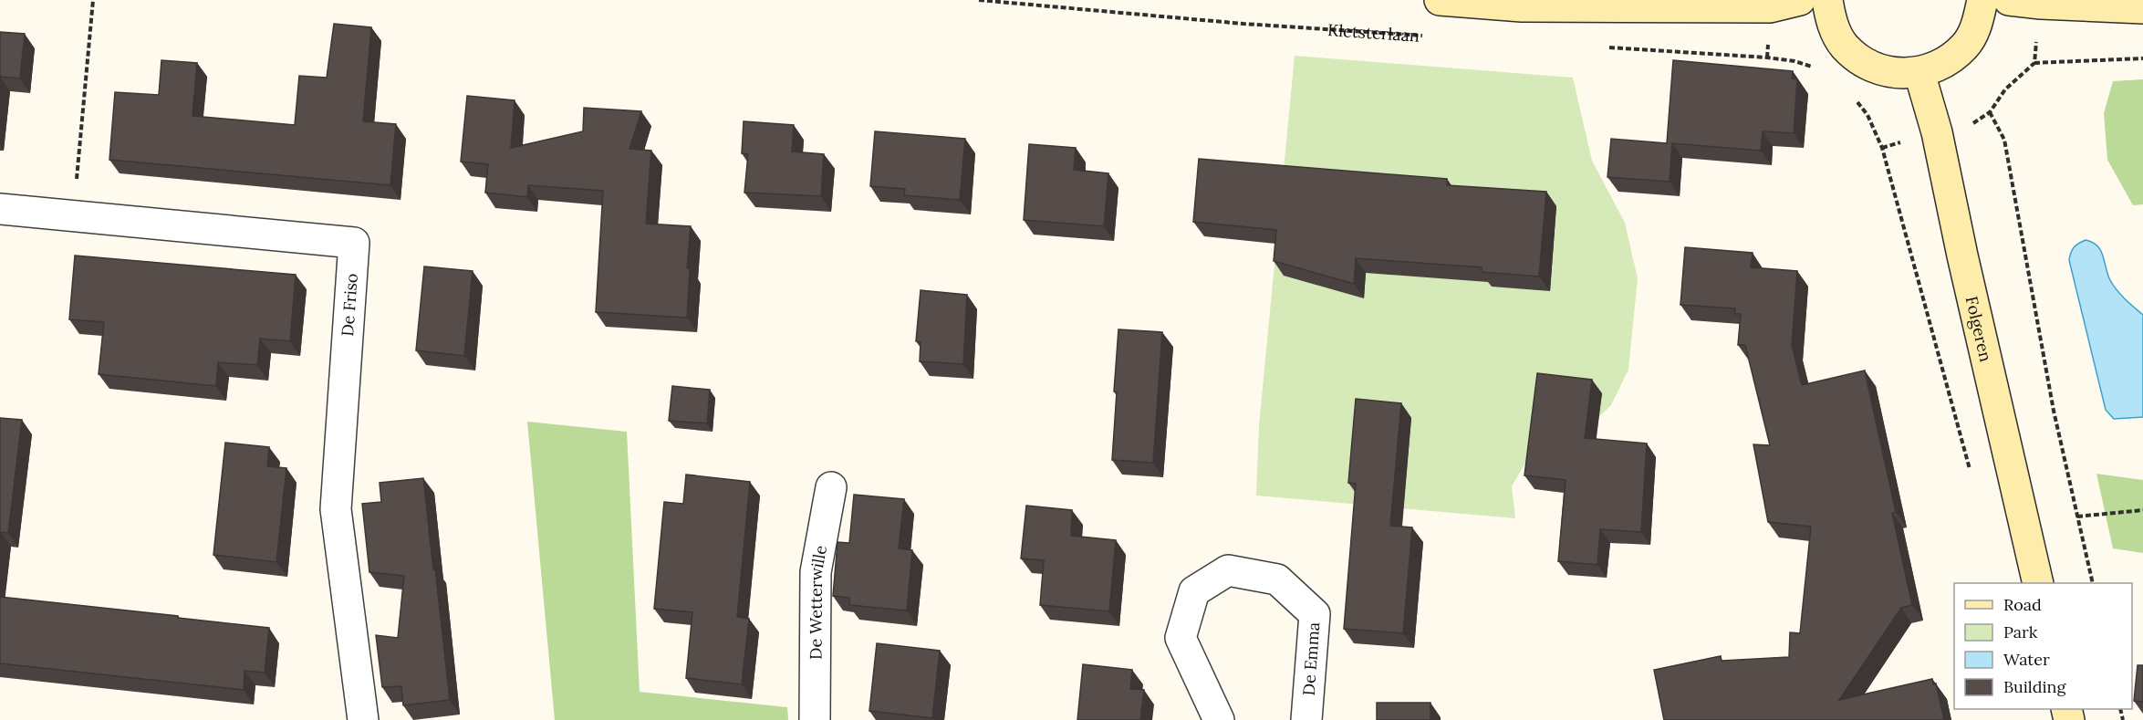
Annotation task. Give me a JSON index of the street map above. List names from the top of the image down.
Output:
{
  "streets": {
    "main road": ["Folgeren"],
    "street": ["De Friso", "De Wetterwille", "De Emma"],
    "path": ["Kletsterlaan"]
  },
  "legend": [
    "Road",
    "Park",
    "Water",
    "Building"
  ]
}
